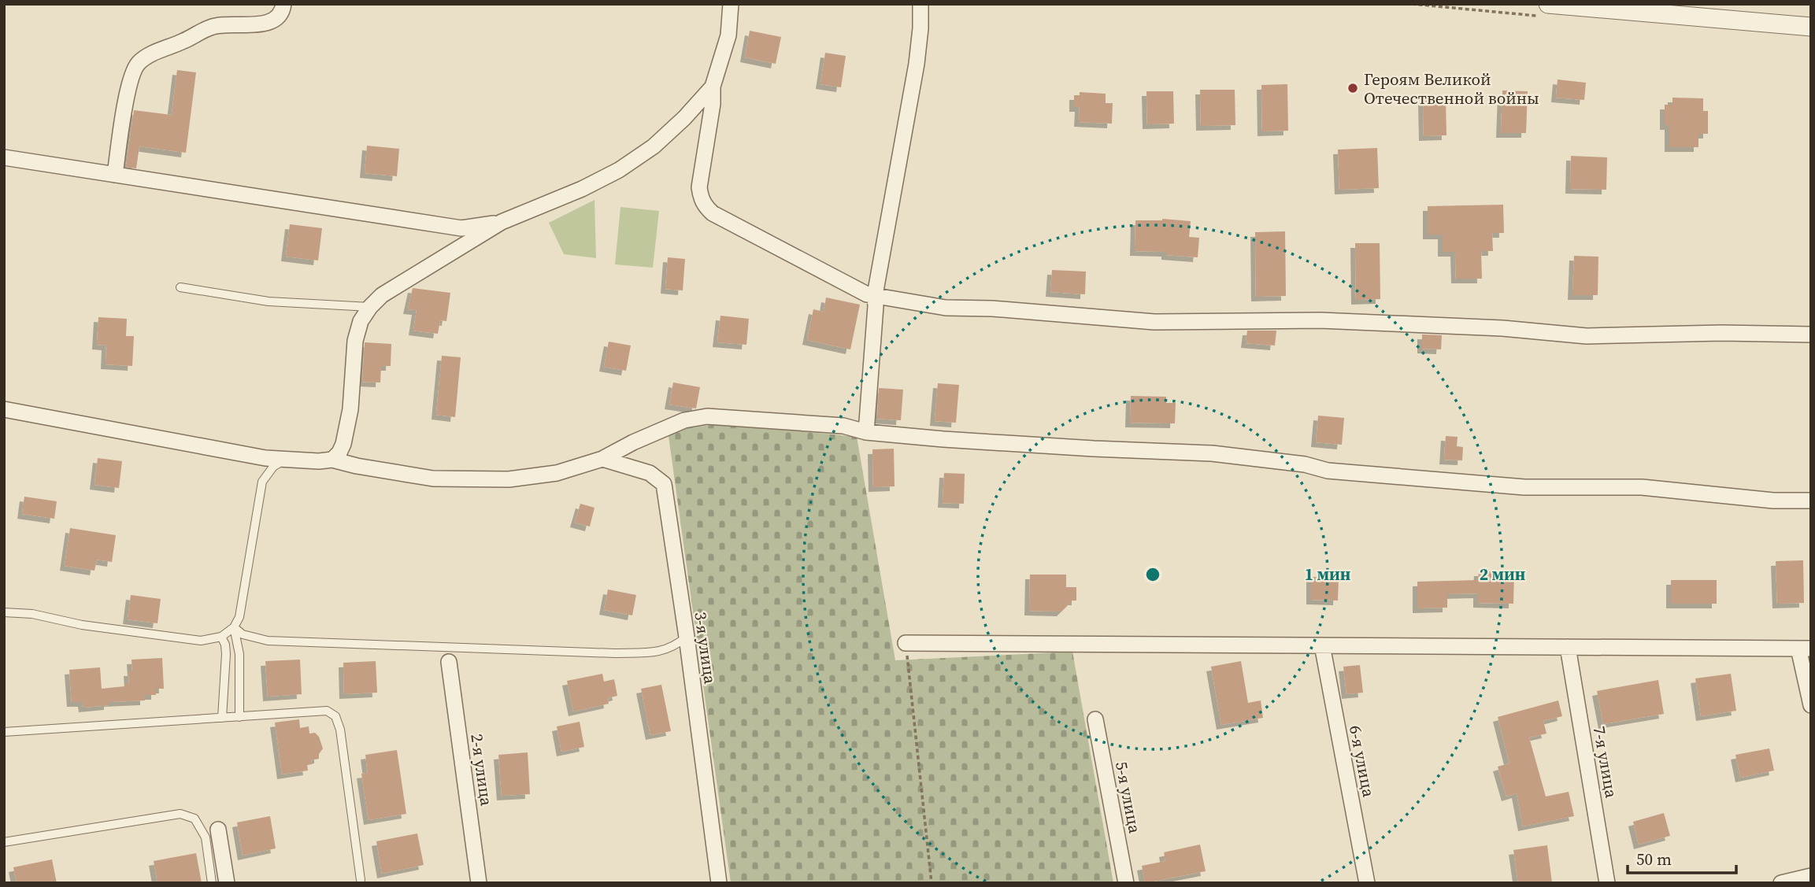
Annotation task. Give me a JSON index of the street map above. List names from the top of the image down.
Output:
{
  "streets": {
    "street": [
      "3-я улица",
      "6-я улица",
      "7-я улица",
      "2-я улица",
      "5-я улица"
    ]
  },
  "places": ["Героям Великой Отечественной войны"],
  "scale_bar": "50 m",
  "rings": ["1 мин", "2 мин"]
}
